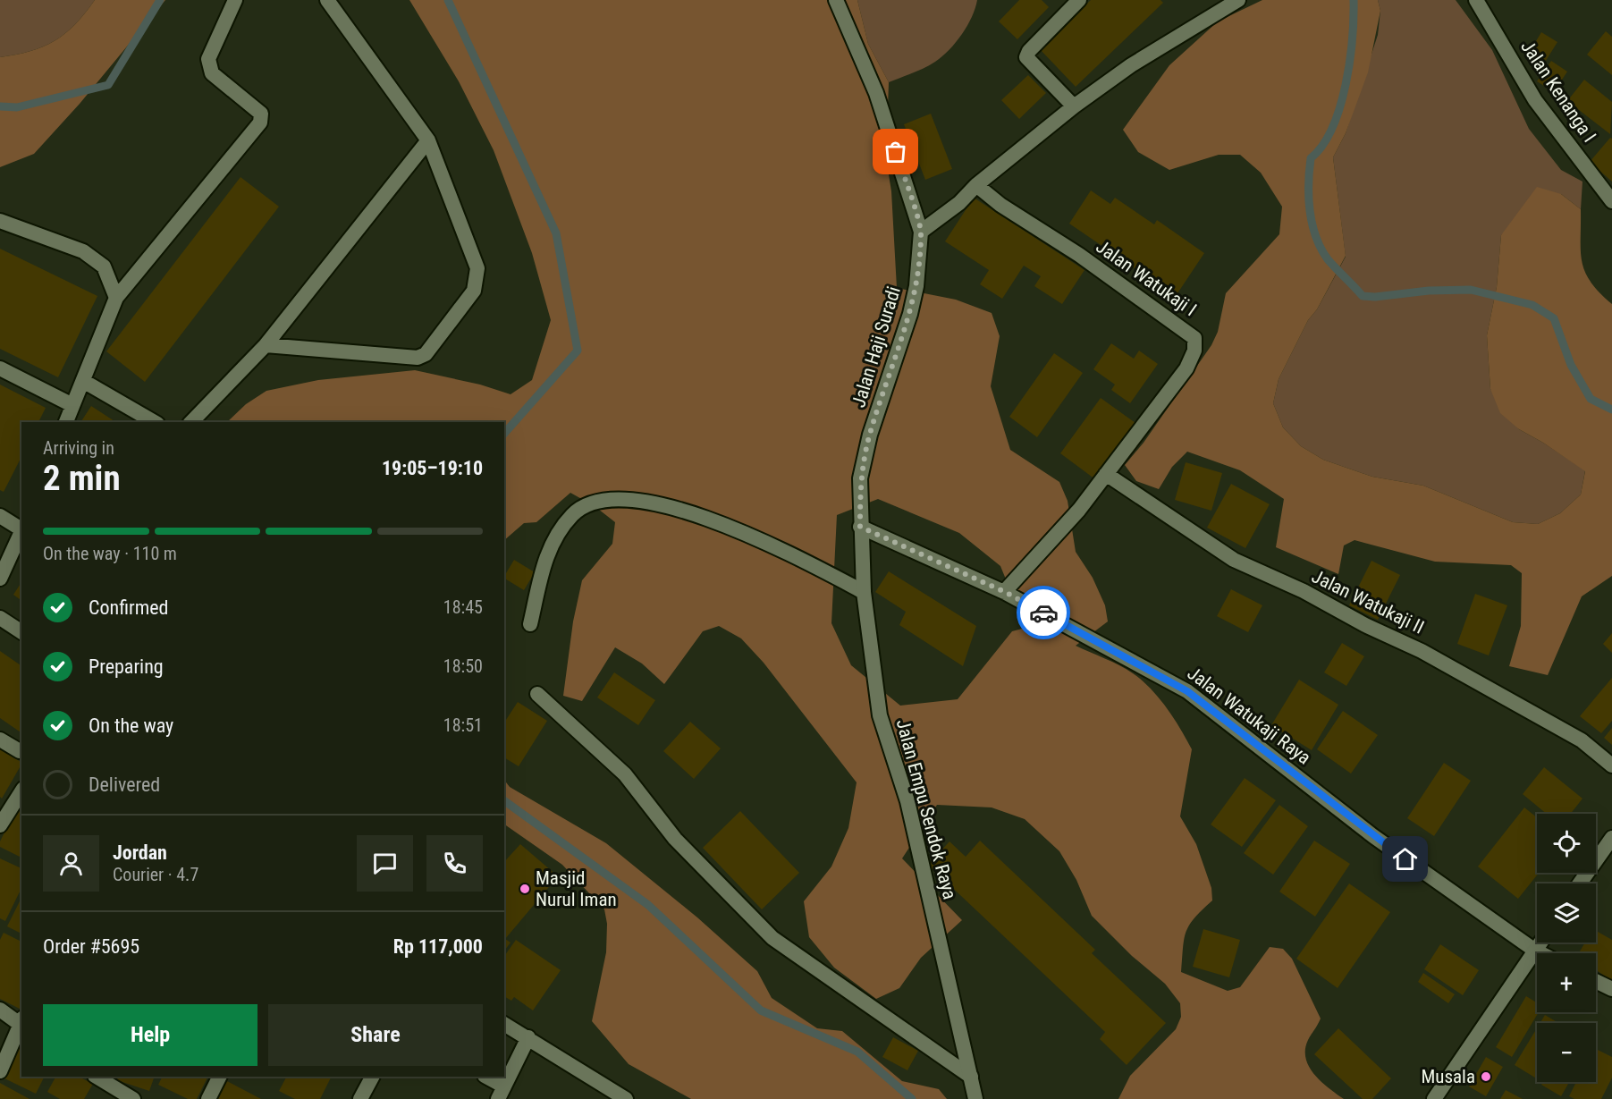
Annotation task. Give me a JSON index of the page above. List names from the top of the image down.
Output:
{
  "streets": {
    "street": [
      "Jalan Kenanga I",
      "Jalan Watukaji I",
      "Jalan Haji Suradi",
      "Jalan Watukaji II",
      "Jalan Watukaji Raya",
      "Jalan Empu Sendok Raya"
    ]
  },
  "crossings": [
    ["Jalan Watukaji I", "Jalan Watukaji II"],
    ["Jalan Watukaji I", "Jalan Watukaji Raya"],
    ["Jalan Haji Suradi", "Jalan Watukaji Raya"],
    ["Jalan Haji Suradi", "Jalan Empu Sendok Raya"],
    ["Jalan Watukaji Raya", "Jalan Empu Sendok Raya"]
  ],
  "places": ["Masjid Nurul Iman", "Musala"],
  "page": {
    "heading": ["2 min", "Arriving in", "19:05–19:10"],
    "panel": [
      "Jordan",
      "Courier · 4.7",
      "Order #5695",
      "Rp 117,000"
    ],
    "bar": "On the way · 110 m",
    "list": [
      ["Confirmed", "18:45"],
      ["Preparing", "18:50"],
      ["On the way", "18:51"],
      "Delivered"
    ],
    "map_buttons": ["+", "−"],
    "buttons": ["Help", "Share"]
  }
}
